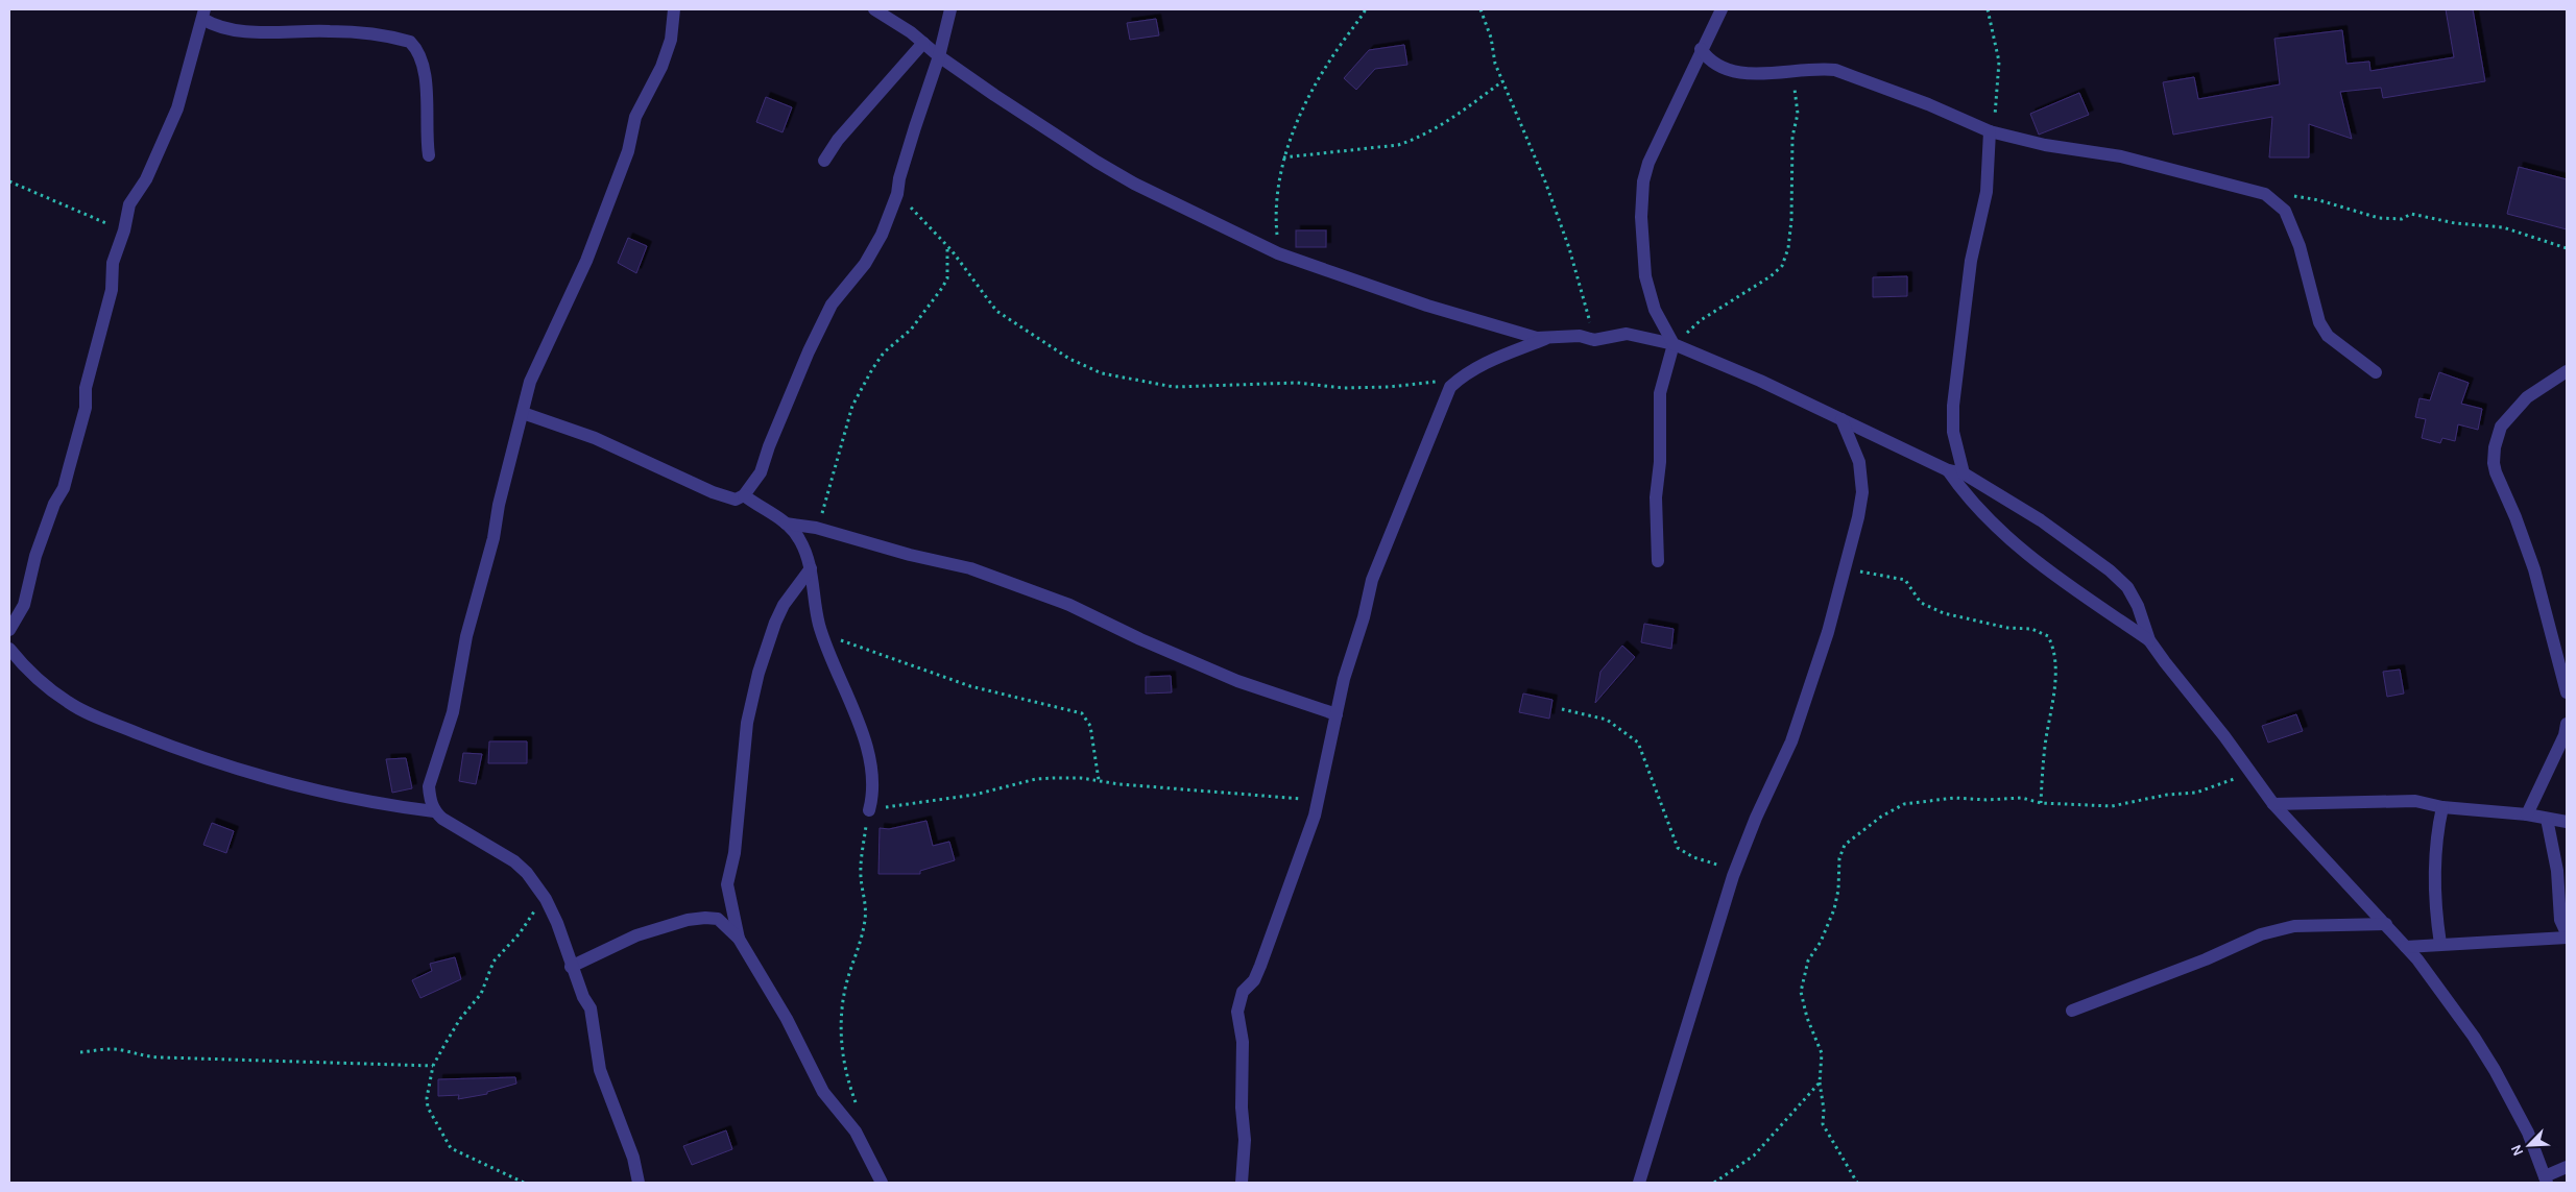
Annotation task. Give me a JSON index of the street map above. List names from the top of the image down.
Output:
{
  "north": "bottom left"
}
